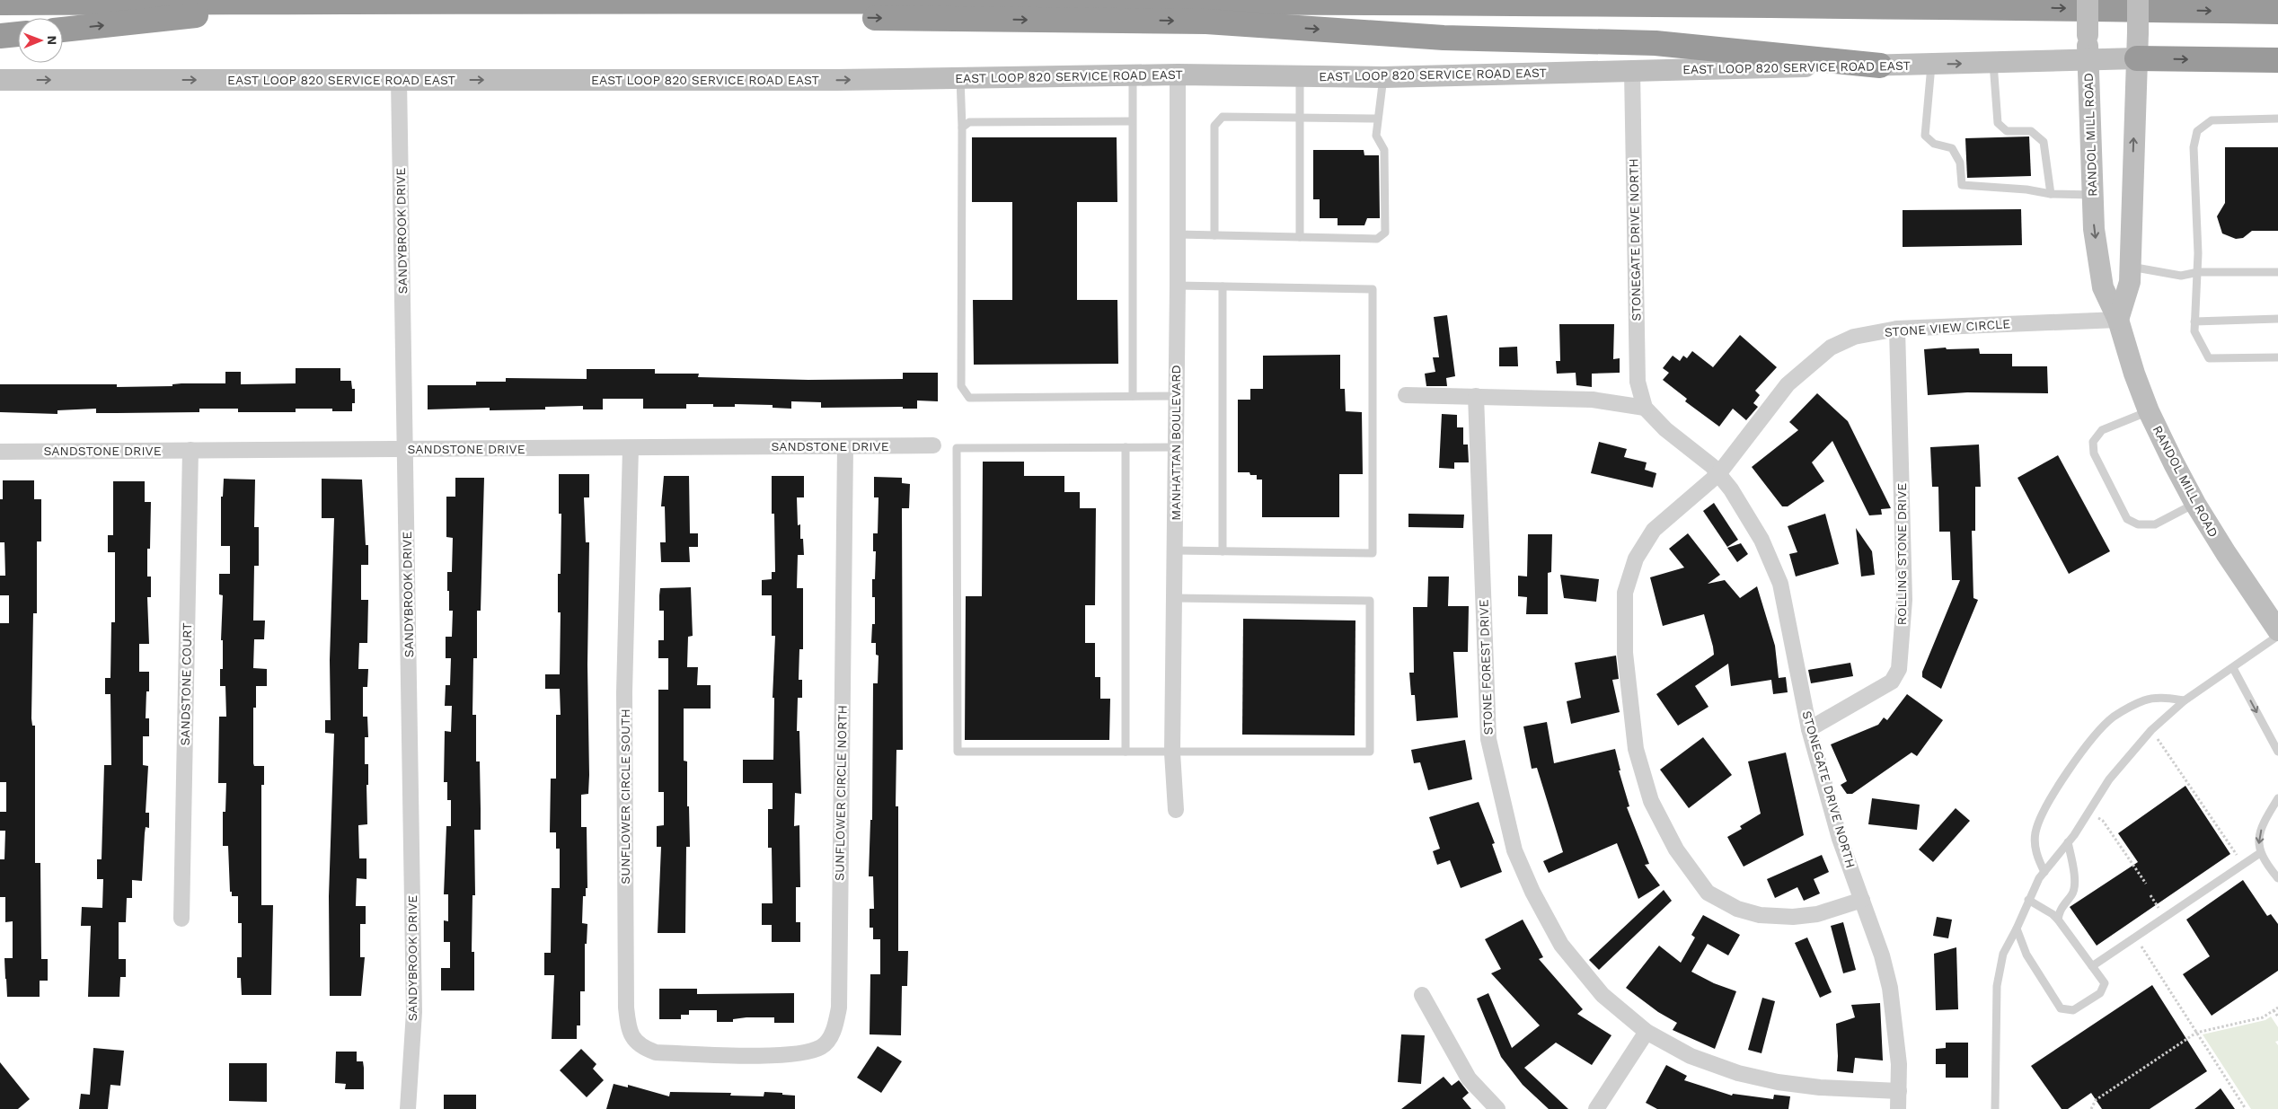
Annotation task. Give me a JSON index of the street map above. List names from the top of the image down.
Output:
{
  "streets": {
    "main road": ["EAST LOOP 820 SERVICE ROAD EAST", "RANDOL MILL ROAD"],
    "street": [
      "SANDYBROOK DRIVE",
      "STONEGATE DRIVE NORTH",
      "STONE VIEW CIRCLE",
      "MANHATTAN BOULEVARD",
      "SANDSTONE DRIVE",
      "ROLLING STONE DRIVE",
      "STONE FOREST DRIVE",
      "SANDSTONE COURT",
      "SUNFLOWER CIRCLE NORTH",
      "SUNFLOWER CIRCLE SOUTH"
    ]
  },
  "crossings": [
    ["EAST LOOP 820 SERVICE ROAD EAST", "RANDOL MILL ROAD"],
    ["EAST LOOP 820 SERVICE ROAD EAST", "SANDYBROOK DRIVE"],
    ["EAST LOOP 820 SERVICE ROAD EAST", "STONEGATE DRIVE NORTH"],
    ["EAST LOOP 820 SERVICE ROAD EAST", "MANHATTAN BOULEVARD"],
    ["RANDOL MILL ROAD", "STONE VIEW CIRCLE"],
    ["SANDYBROOK DRIVE", "SANDSTONE DRIVE"],
    ["STONEGATE DRIVE NORTH", "STONE VIEW CIRCLE"],
    ["STONEGATE DRIVE NORTH", "ROLLING STONE DRIVE"],
    ["STONEGATE DRIVE NORTH", "STONE FOREST DRIVE"],
    ["STONE VIEW CIRCLE", "ROLLING STONE DRIVE"],
    ["SANDSTONE DRIVE", "SANDSTONE COURT"],
    ["SANDSTONE DRIVE", "SUNFLOWER CIRCLE NORTH"],
    ["SANDSTONE DRIVE", "SUNFLOWER CIRCLE SOUTH"],
    ["SUNFLOWER CIRCLE NORTH", "SUNFLOWER CIRCLE SOUTH"]
  ],
  "one_way": ["EAST LOOP 820 SERVICE ROAD EAST"],
  "north": "right"
}
